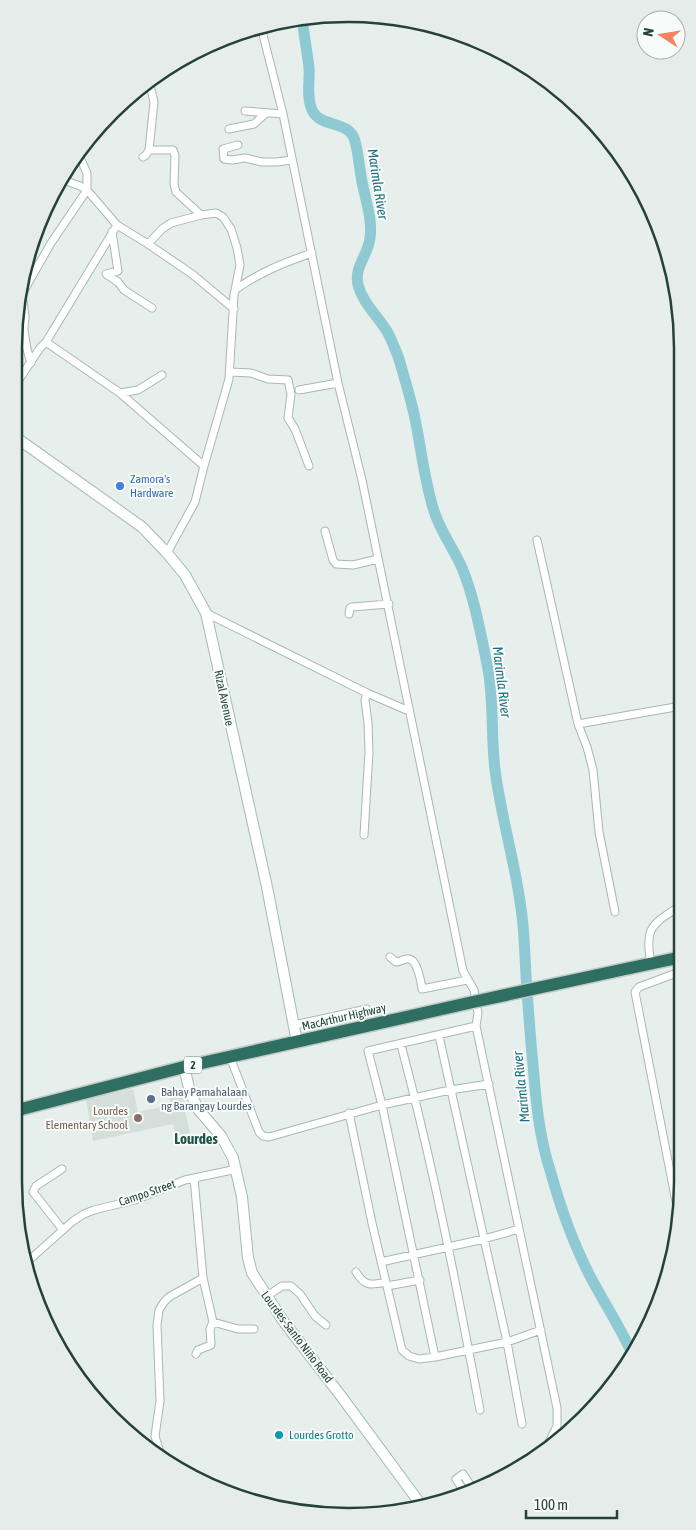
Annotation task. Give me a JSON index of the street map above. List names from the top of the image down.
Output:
{
  "streets": {
    "highway": ["MacArthur Highway", "2"],
    "street": ["Rizal Avenue", "Campo Street", "Lourdes-Santo Niño Road"]
  },
  "crossings": [
    ["Rizal Avenue", "MacArthur Highway"],
    ["MacArthur Highway", "Lourdes-Santo Niño Road"],
    ["Campo Street", "Lourdes-Santo Niño Road"]
  ],
  "districts": ["Lourdes"],
  "water": ["Marimla River"],
  "places": [
    "Zamora's Hardware",
    "Bahay Pamahalaan ng Barangay Lourdes",
    "Lourdes Elementary School",
    "Lourdes Grotto"
  ],
  "scale_bar": "100 m",
  "north": "left"
}
